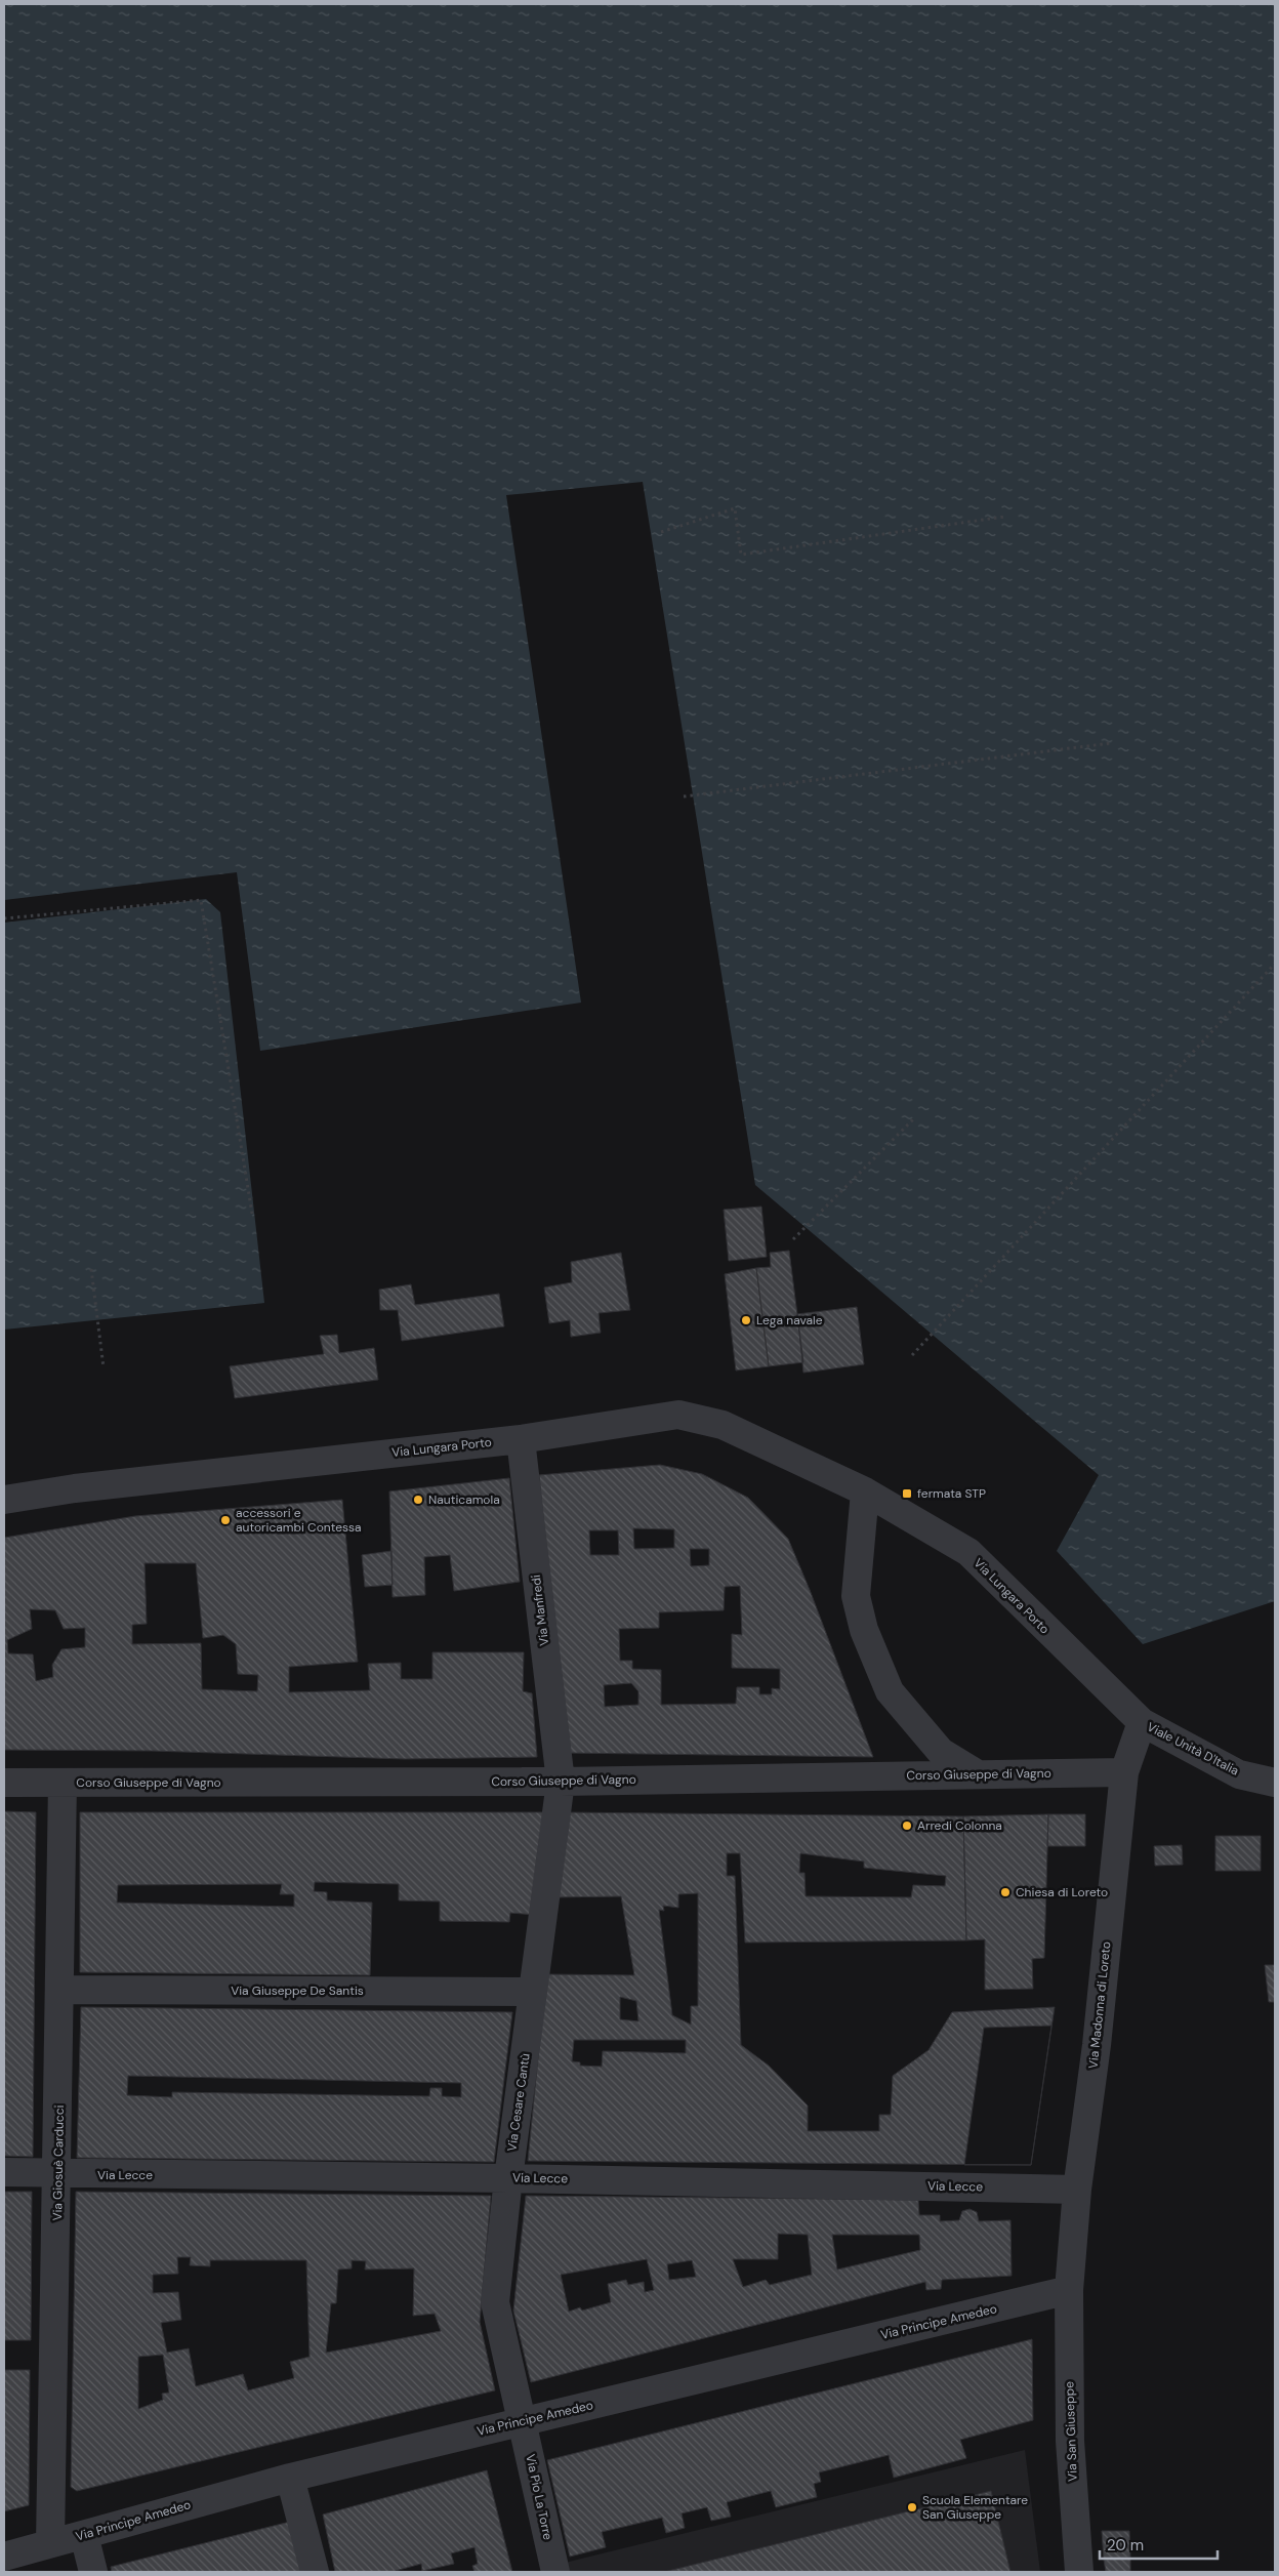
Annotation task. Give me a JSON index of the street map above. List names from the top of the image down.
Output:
{
  "streets": {
    "street": [
      "Via Lungara Porto",
      "Via Manfredi",
      "Viale Unità D'Italia",
      "Corso Giuseppe di Vagno",
      "Via Giuseppe De Santis",
      "Via Madonna di Loreto",
      "Via Cesare Cantù",
      "Via Giosuè Carducci",
      "Via Lecce",
      "Via Principe Amedeo",
      "Via San Giuseppe",
      "Via Pio La Torre"
    ]
  },
  "crossings": [
    ["Via Lungara Porto", "Via Manfredi"],
    ["Via Lungara Porto", "Viale Unità D'Italia"],
    ["Via Lungara Porto", "Via Madonna di Loreto"],
    ["Via Manfredi", "Corso Giuseppe di Vagno"],
    ["Via Manfredi", "Via Cesare Cantù"],
    ["Viale Unità D'Italia", "Via Madonna di Loreto"],
    ["Corso Giuseppe di Vagno", "Via Madonna di Loreto"],
    ["Corso Giuseppe di Vagno", "Via Cesare Cantù"],
    ["Corso Giuseppe di Vagno", "Via Giosuè Carducci"],
    ["Via Giuseppe De Santis", "Via Cesare Cantù"],
    ["Via Giuseppe De Santis", "Via Giosuè Carducci"],
    ["Via Madonna di Loreto", "Via Lecce"],
    ["Via Madonna di Loreto", "Via Principe Amedeo"],
    ["Via Madonna di Loreto", "Via San Giuseppe"],
    ["Via Cesare Cantù", "Via Lecce"],
    ["Via Cesare Cantù", "Via Principe Amedeo"],
    ["Via Cesare Cantù", "Via Pio La Torre"],
    ["Via Giosuè Carducci", "Via Lecce"],
    ["Via Giosuè Carducci", "Via Principe Amedeo"],
    ["Via Principe Amedeo", "Via San Giuseppe"],
    ["Via Principe Amedeo", "Via Pio La Torre"]
  ],
  "places": {
    "other": [
      "Lega navale",
      "Nauticamola",
      "accessori e autoricambi Contessa",
      "Arredi Colonna",
      "Chiesa di Loreto",
      "Scuola Elementare San Giuseppe"
    ],
    "transit": ["fermata STP"]
  },
  "scale_bar": "20 m"
}
